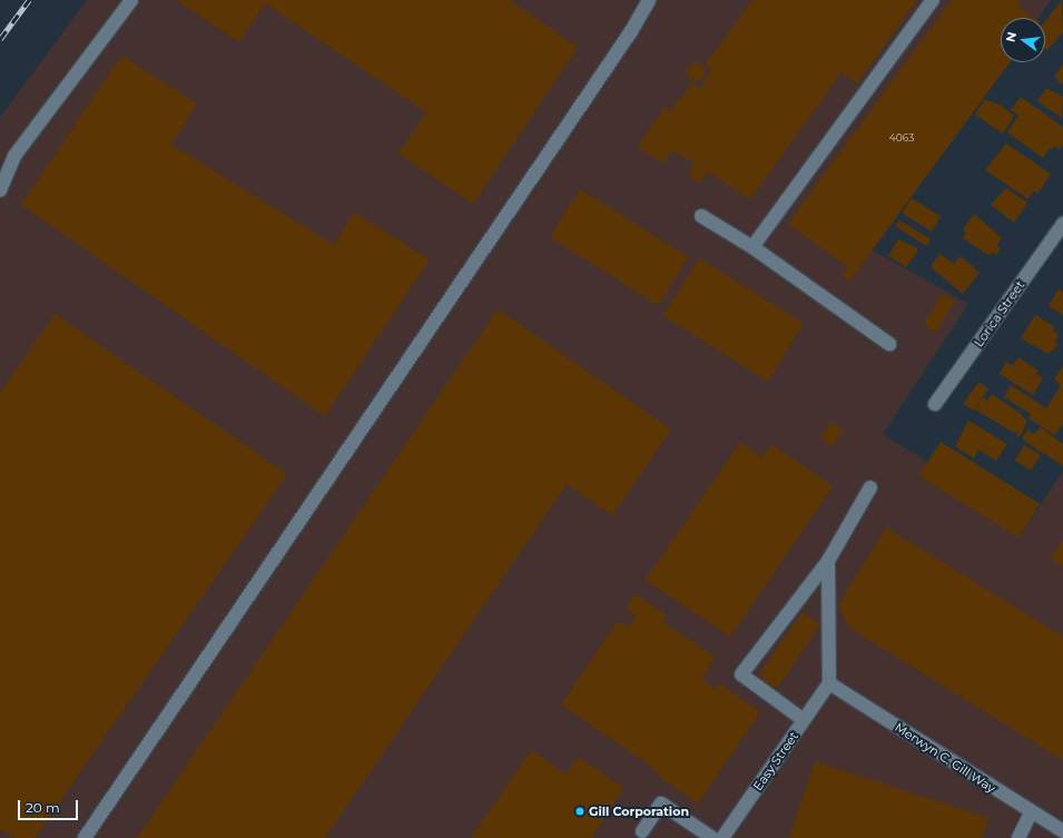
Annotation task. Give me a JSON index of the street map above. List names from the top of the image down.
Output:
{
  "streets": {
    "street": ["Lorica Street", "Merwyn C. Gill Way", "Easy Street"]
  },
  "crossings": [
    ["Merwyn C. Gill Way", "Easy Street"]
  ],
  "places": ["Gill Corporation"],
  "house_numbers": ["4063"],
  "scale_bar": "20 m",
  "north": "left"
}
